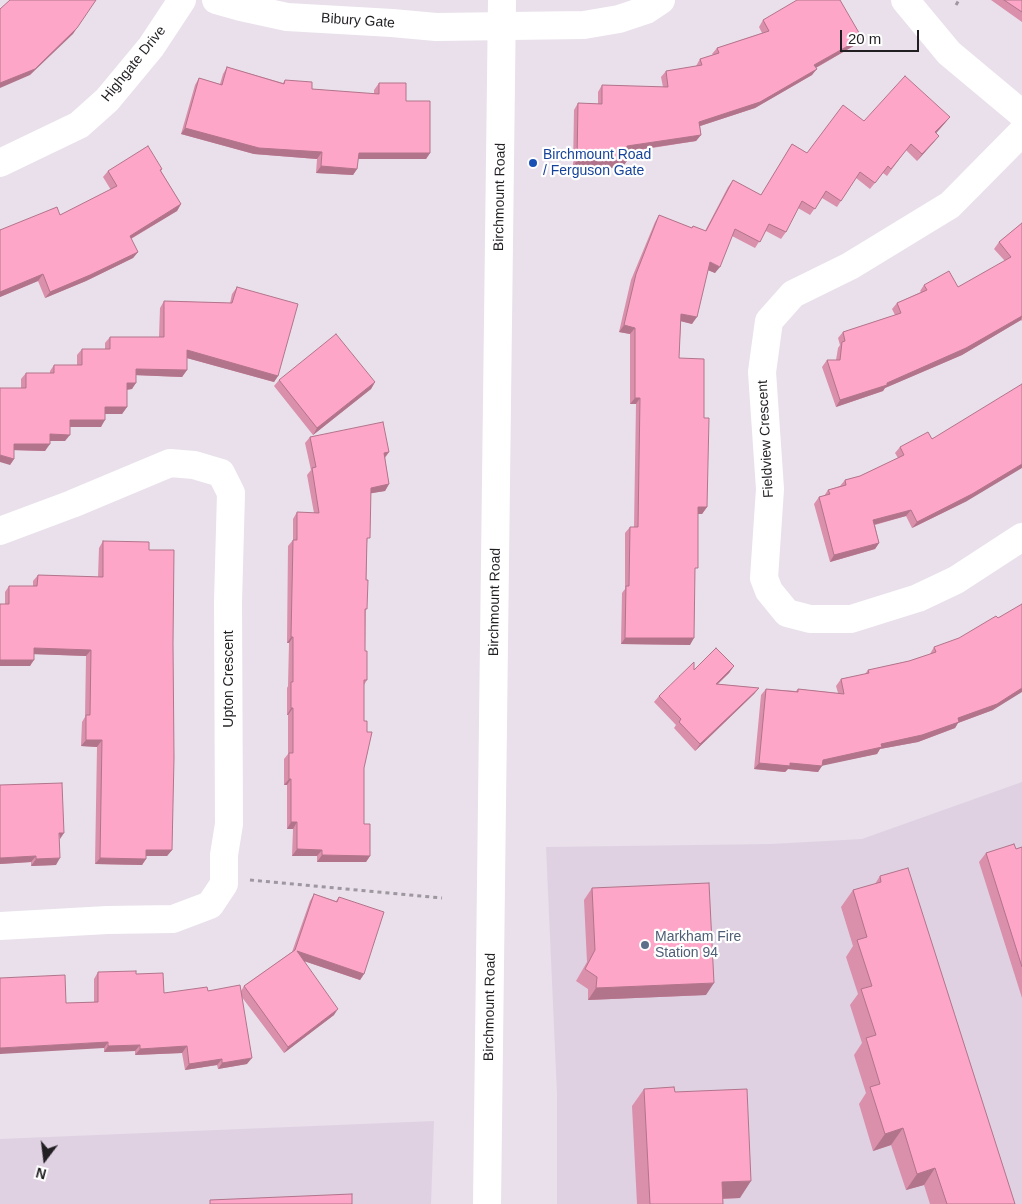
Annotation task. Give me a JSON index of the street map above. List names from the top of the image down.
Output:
{
  "streets": {
    "street": [
      "Bibury Gate",
      "Highgate Drive",
      "Birchmount Road",
      "Fieldview Crescent",
      "Upton Crescent"
    ]
  },
  "crossings": [
    ["Bibury Gate", "Birchmount Road"]
  ],
  "places": ["Birchmount Road / Ferguson Gate", "Markham Fire Station 94"],
  "scale_bar": "20 m",
  "north": "bottom"
}
